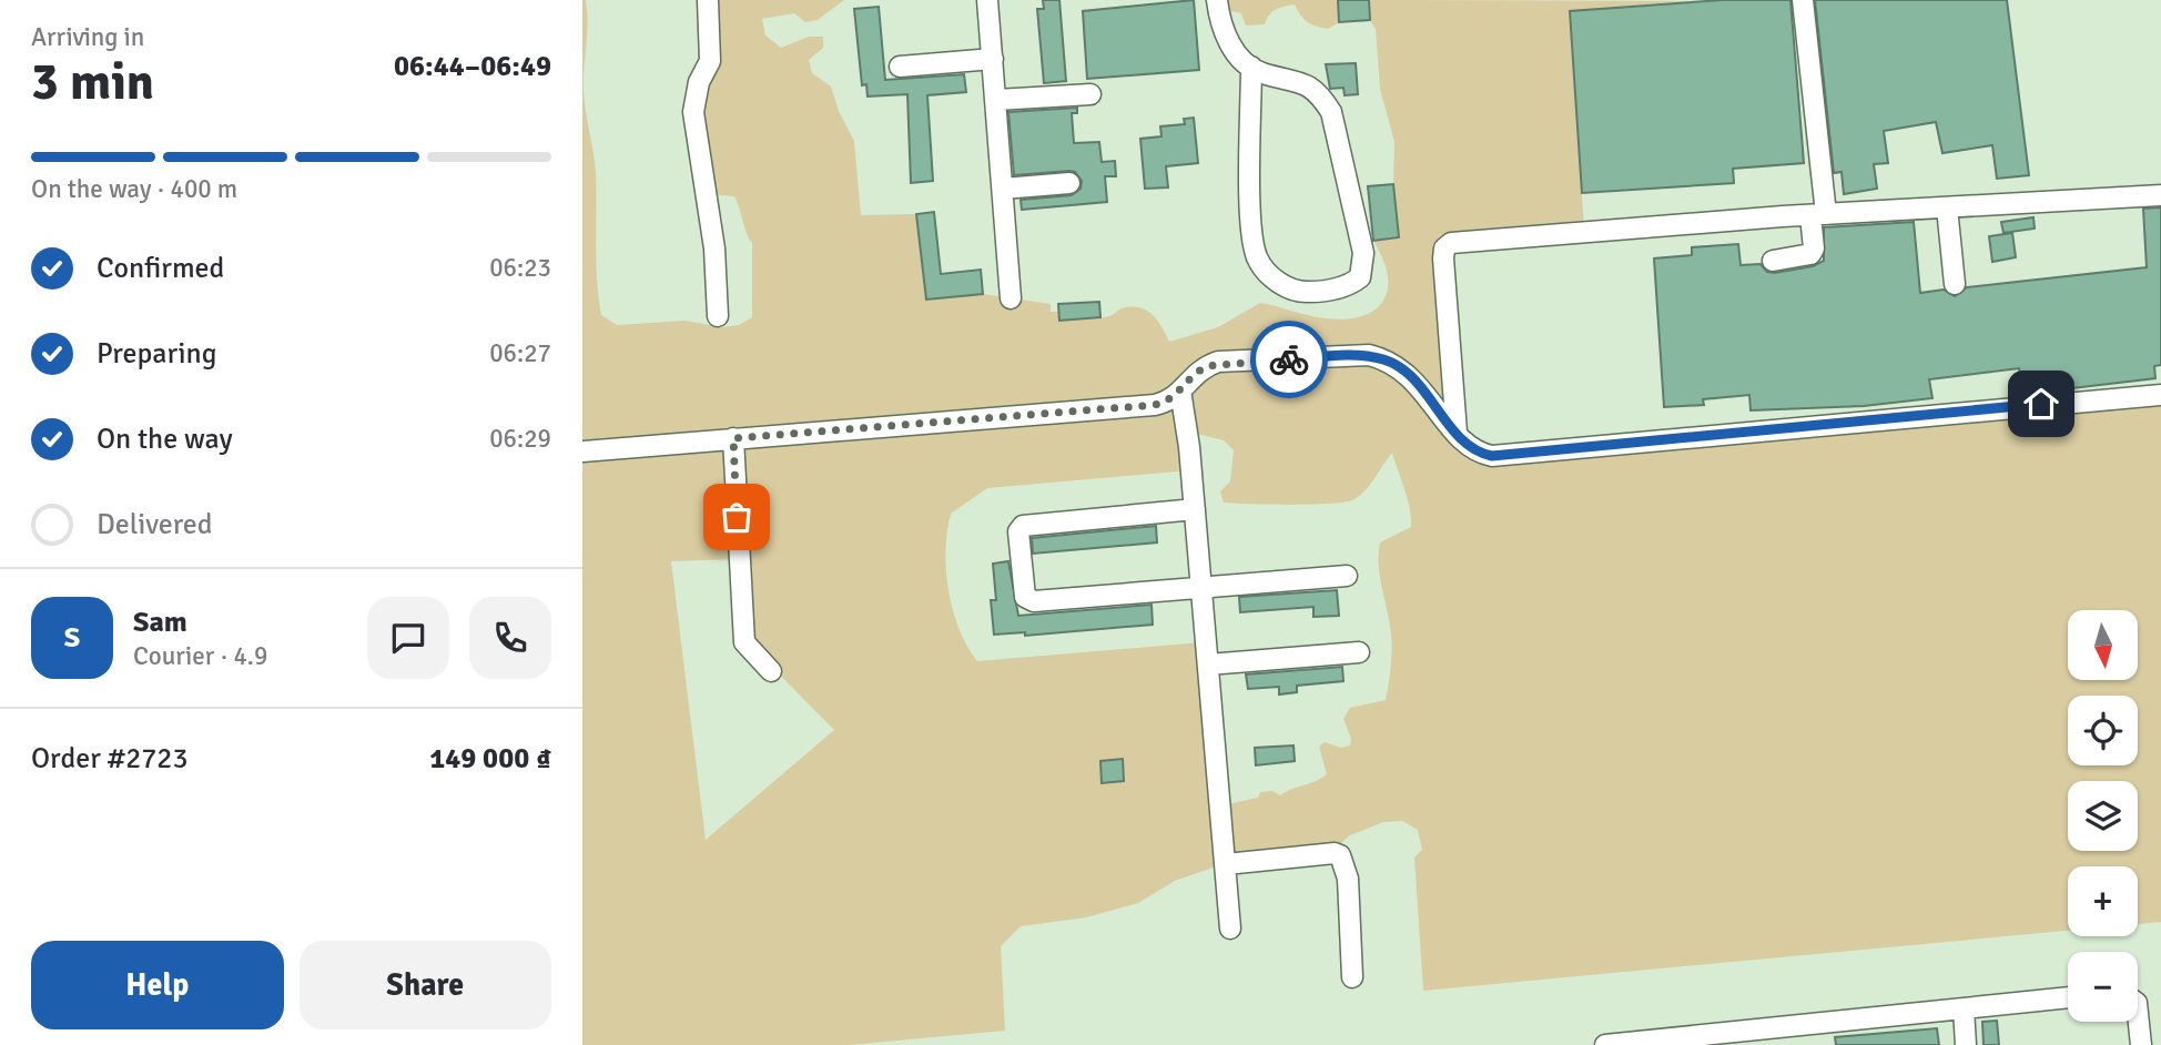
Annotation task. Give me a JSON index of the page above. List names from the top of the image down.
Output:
{
  "north": "bottom",
  "page": {
    "heading": ["3 min", "Arriving in", "06:44–06:49"],
    "panel": [
      "Sam",
      "Courier · 4.9",
      "Order #2723",
      "149 000 ₫"
    ],
    "bar": "On the way · 400 m",
    "list": [
      ["Confirmed", "06:23"],
      ["Preparing", "06:27"],
      ["On the way", "06:29"],
      "Delivered"
    ],
    "round": "S",
    "map_buttons": ["+", "−"],
    "buttons": ["Help", "Share"]
  }
}
